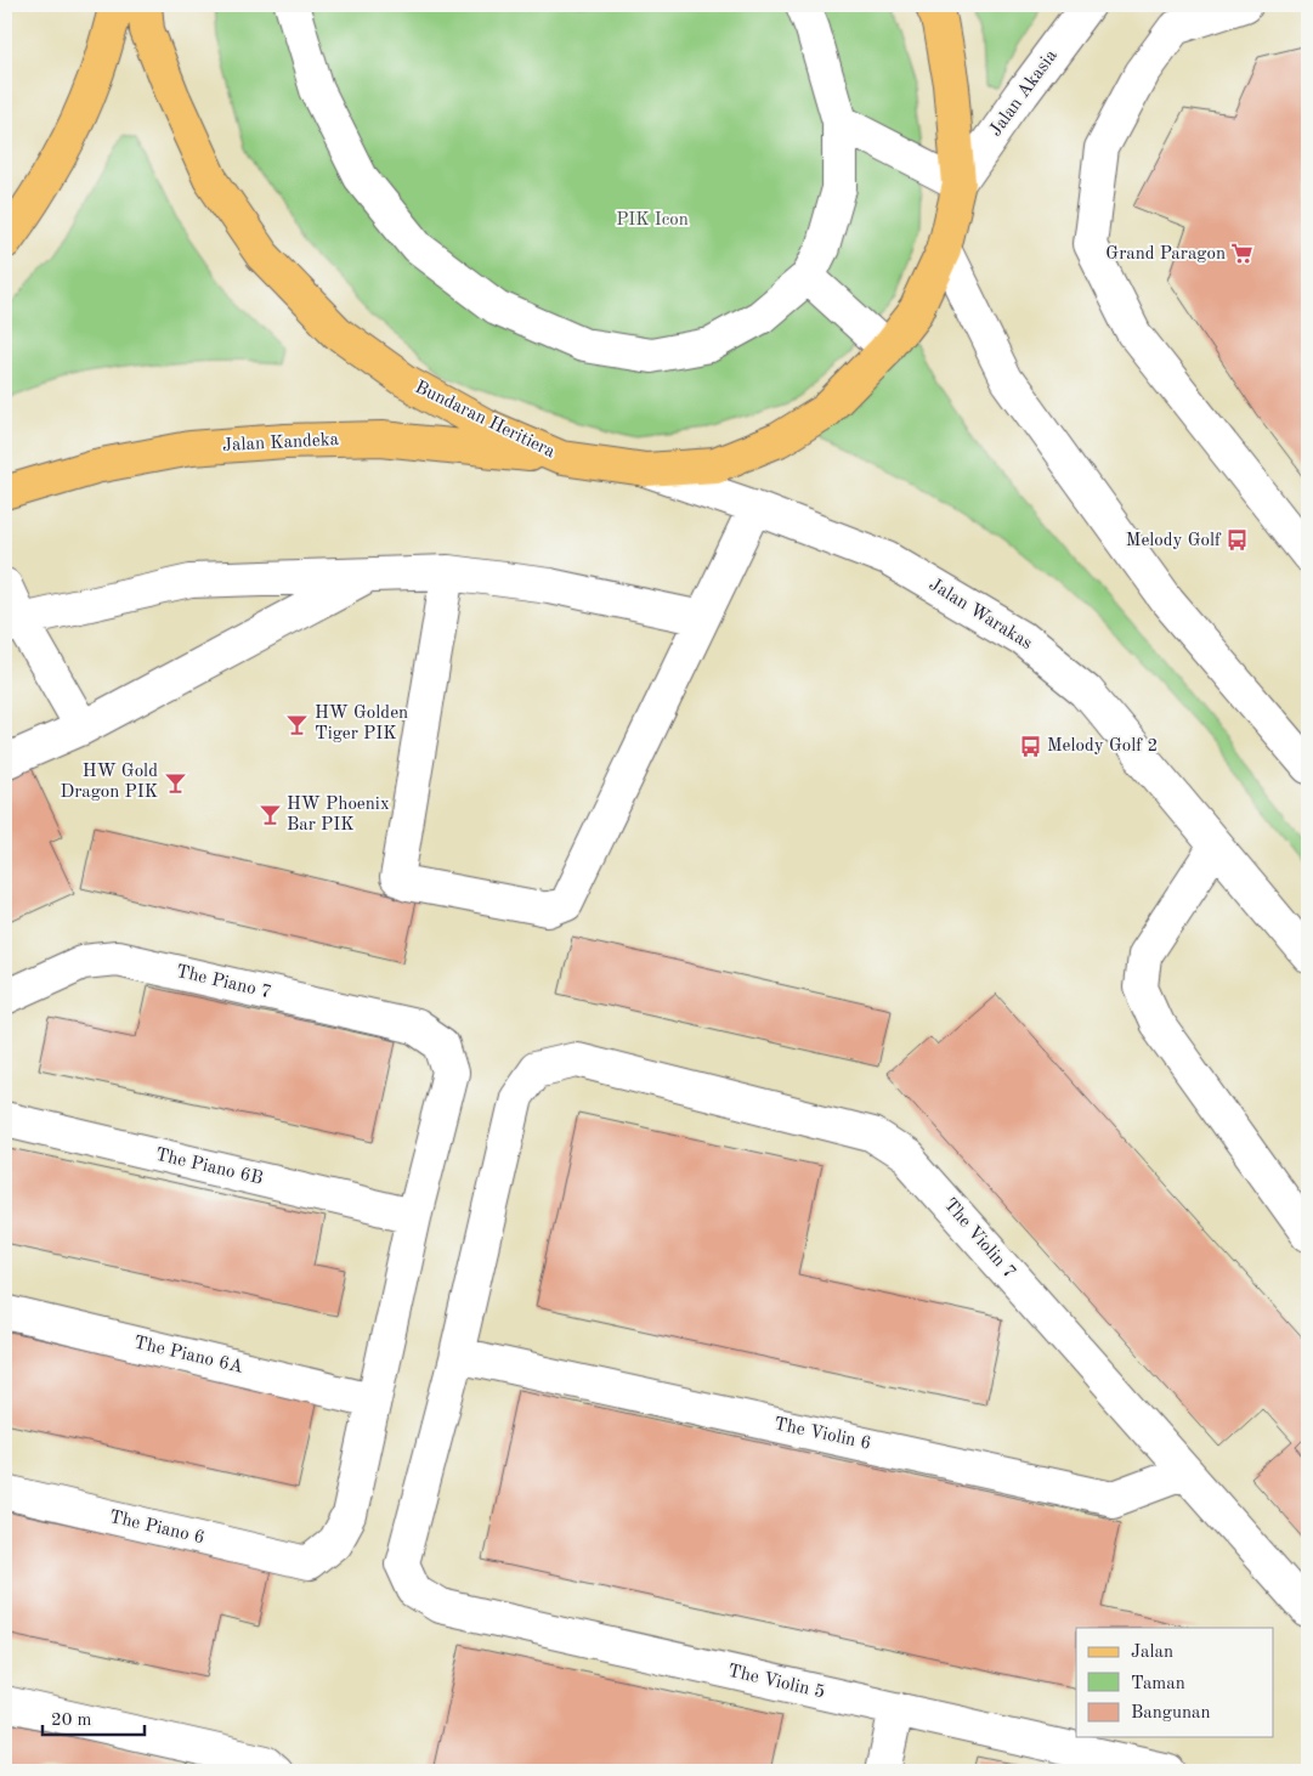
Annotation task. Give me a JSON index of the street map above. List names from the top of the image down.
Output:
{
  "streets": {
    "main road": ["Bundaran Heritiera", "Jalan Kandeka"],
    "street": [
      "Jalan Akasia",
      "Jalan Warakas",
      "The Piano 7",
      "The Piano 6B",
      "The Violin 7",
      "The Piano 6A",
      "The Violin 6",
      "The Piano 6",
      "The Violin 5"
    ]
  },
  "crossings": [
    ["Jalan Akasia", "Bundaran Heritiera"],
    ["Bundaran Heritiera", "Jalan Kandeka"],
    ["Bundaran Heritiera", "Jalan Warakas"],
    ["The Piano 7", "The Piano 6B"],
    ["The Violin 7", "The Violin 6"],
    ["The Violin 7", "The Violin 5"],
    ["The Piano 6A", "The Piano 6"],
    ["The Violin 6", "The Violin 5"]
  ],
  "parks": ["PIK Icon"],
  "places": {
    "supermarket": ["Grand Paragon"],
    "bus stop": ["Melody Golf", "Melody Golf 2"],
    "bar": ["HW Golden Tiger PIK", "HW Gold Dragon PIK", "HW Phoenix Bar PIK"]
  },
  "legend": ["Jalan", "Taman", "Bangunan"],
  "scale_bar": "20 m"
}
